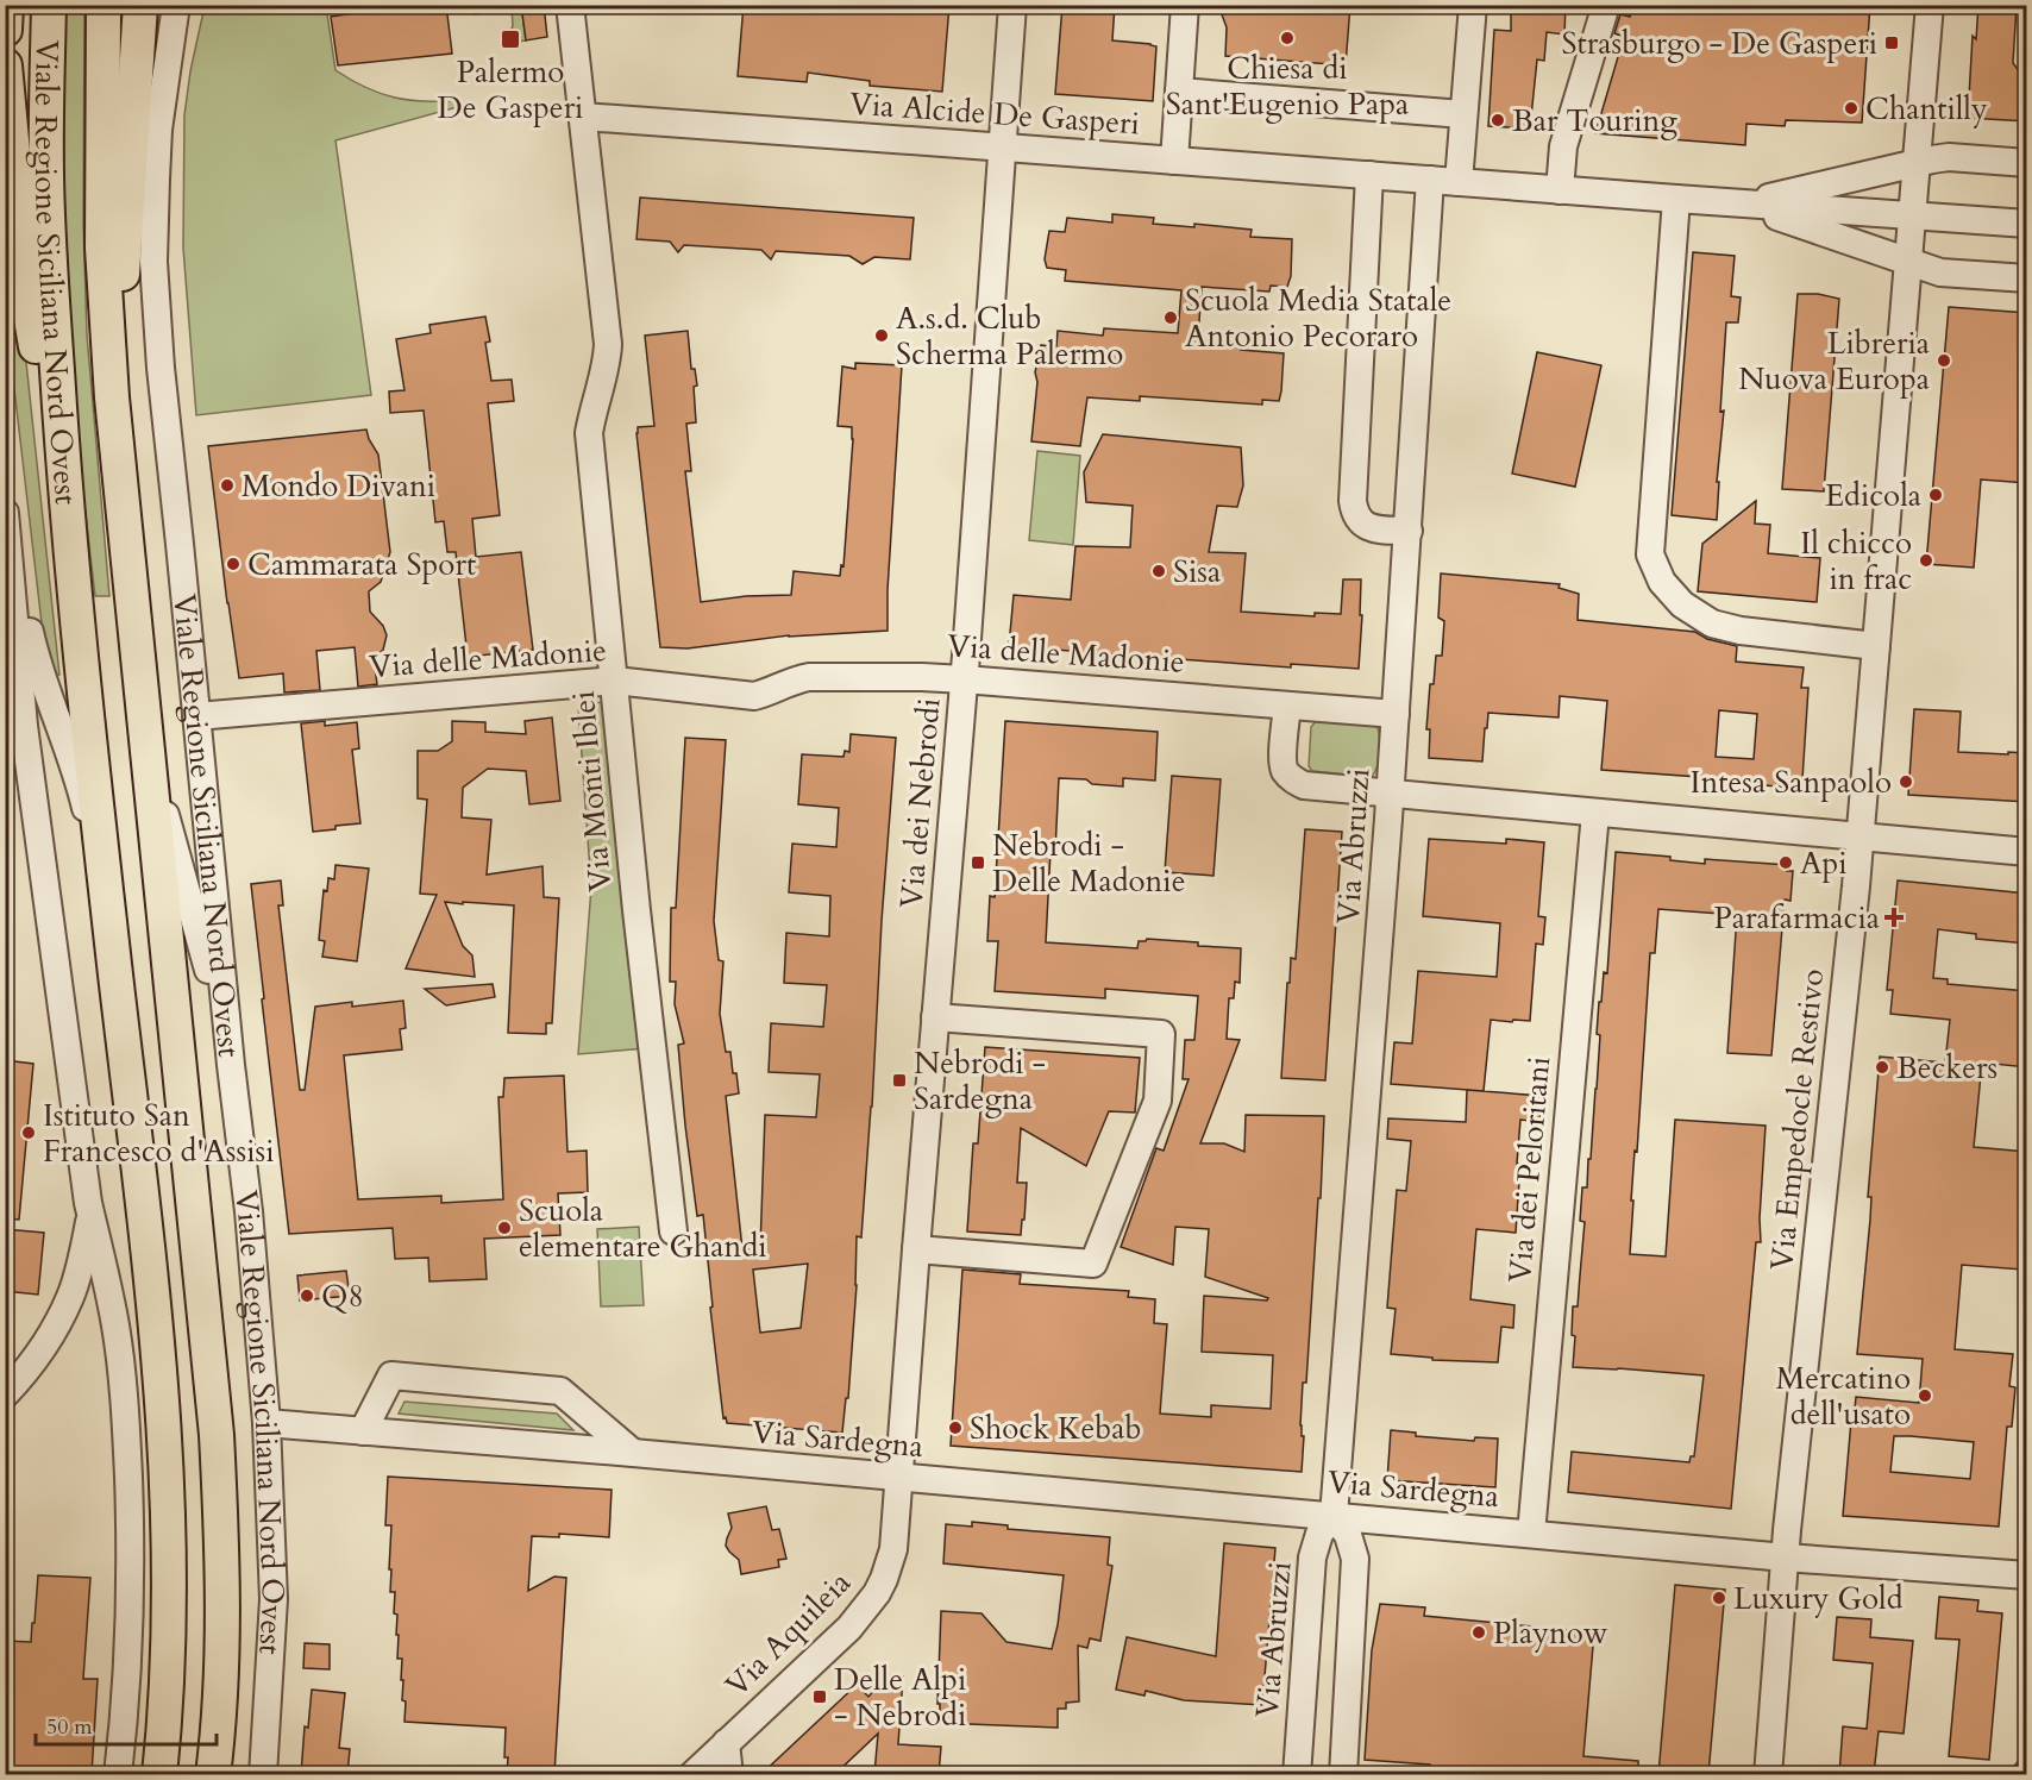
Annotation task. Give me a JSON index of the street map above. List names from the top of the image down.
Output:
{
  "streets": {
    "main road": ["Viale Regione Siciliana Nord Ovest"],
    "street": [
      "Via Alcide De Gasperi",
      "Via delle Madonie",
      "Via Monti Iblei",
      "Via dei Nebrodi",
      "Via Abruzzi",
      "Via Empedocle Restivo",
      "Via dei Peloritani",
      "Via Sardegna",
      "Via Aquileia"
    ]
  },
  "crossings": [
    ["Via Alcide De Gasperi", "Via Monti Iblei"],
    ["Via Alcide De Gasperi", "Via dei Nebrodi"],
    ["Via Alcide De Gasperi", "Via Abruzzi"],
    ["Via Alcide De Gasperi", "Via Empedocle Restivo"],
    ["Viale Regione Siciliana Nord Ovest", "Via delle Madonie"],
    ["Viale Regione Siciliana Nord Ovest", "Via Sardegna"],
    ["Via delle Madonie", "Via Monti Iblei"],
    ["Via delle Madonie", "Via dei Nebrodi"],
    ["Via delle Madonie", "Via Abruzzi"],
    ["Via dei Nebrodi", "Via Sardegna"],
    ["Via dei Nebrodi", "Via Aquileia"],
    ["Via Abruzzi", "Via Sardegna"],
    ["Via Empedocle Restivo", "Via Sardegna"],
    ["Via dei Peloritani", "Via Sardegna"],
    ["Via Sardegna", "Via Aquileia"]
  ],
  "places": {
    "other": [
      "Chiesa di Sant'Eugenio Papa",
      "Chantilly",
      "Bar Touring",
      "Scuola Media Statale Antonio Pecoraro",
      "A.s.d. Club Scherma Palermo",
      "Libreria Nuova Europa",
      "Mondo Divani",
      "Edicola",
      "Il chicco in frac",
      "Cammarata Sport",
      "Sisa",
      "Intesa Sanpaolo",
      "Api",
      "Beckers",
      "Istituto San Francesco d'Assisi",
      "Scuola elementare Ghandi",
      "Q8",
      "Mercatino dell'usato",
      "Shock Kebab",
      "Luxury Gold",
      "Playnow"
    ],
    "transit": [
      "Palermo De Gasperi",
      "Strasburgo - De Gasperi",
      "Nebrodi - Delle Madonie",
      "Nebrodi - Sardegna",
      "Delle Alpi - Nebrodi"
    ],
    "health": ["Parafarmacia"]
  },
  "scale_bar": "50 m"
}
